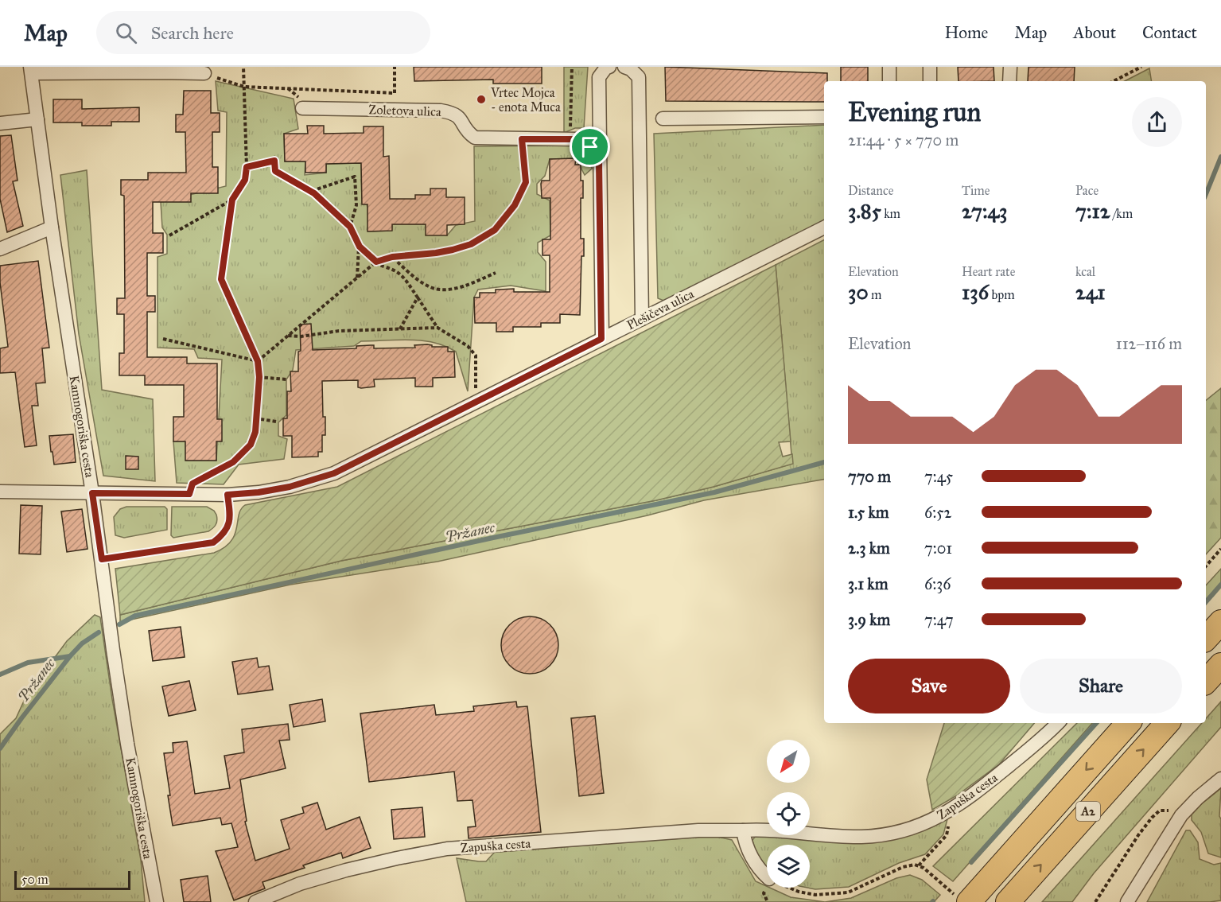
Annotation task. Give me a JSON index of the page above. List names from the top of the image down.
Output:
{
  "streets": {
    "highway": ["A2"],
    "street": [
      "Zoletova ulica",
      "Plešičeva ulica",
      "Kamnogoriška cesta",
      "Zapuška cesta"
    ]
  },
  "crossings": [
    ["Plešičeva ulica", "Kamnogoriška cesta"]
  ],
  "water": ["Pržanec"],
  "places": ["Vrtec Mojca - enota Muca"],
  "scale_bar": "50 m",
  "north": "bottom left",
  "page": {
    "header": "Map",
    "search": "Search here",
    "nav": [
      "Home",
      "Map",
      "About",
      "Contact"
    ],
    "heading": ["Evening run", "21:44 · 5 × 770 m"],
    "stats": [
      ["Distance", "3.85 km"],
      ["Time", "27:43"],
      ["Pace", "7:12 /km"],
      ["Elevation", "30 m"],
      ["Heart rate", "136 bpm"],
      ["kcal", "241"]
    ],
    "chart": ["Elevation", "112–116 m"],
    "list": [
      {
        "name": "770 m",
        "note": "7:45"
      },
      {
        "name": "1.5 km",
        "note": "6:52"
      },
      {
        "name": "2.3 km",
        "note": "7:01"
      },
      {
        "name": "3.1 km",
        "note": "6:36"
      },
      {
        "name": "3.9 km",
        "note": "7:47"
      }
    ],
    "buttons": ["Save", "Share"],
    "scale": "50 m"
  }
}
